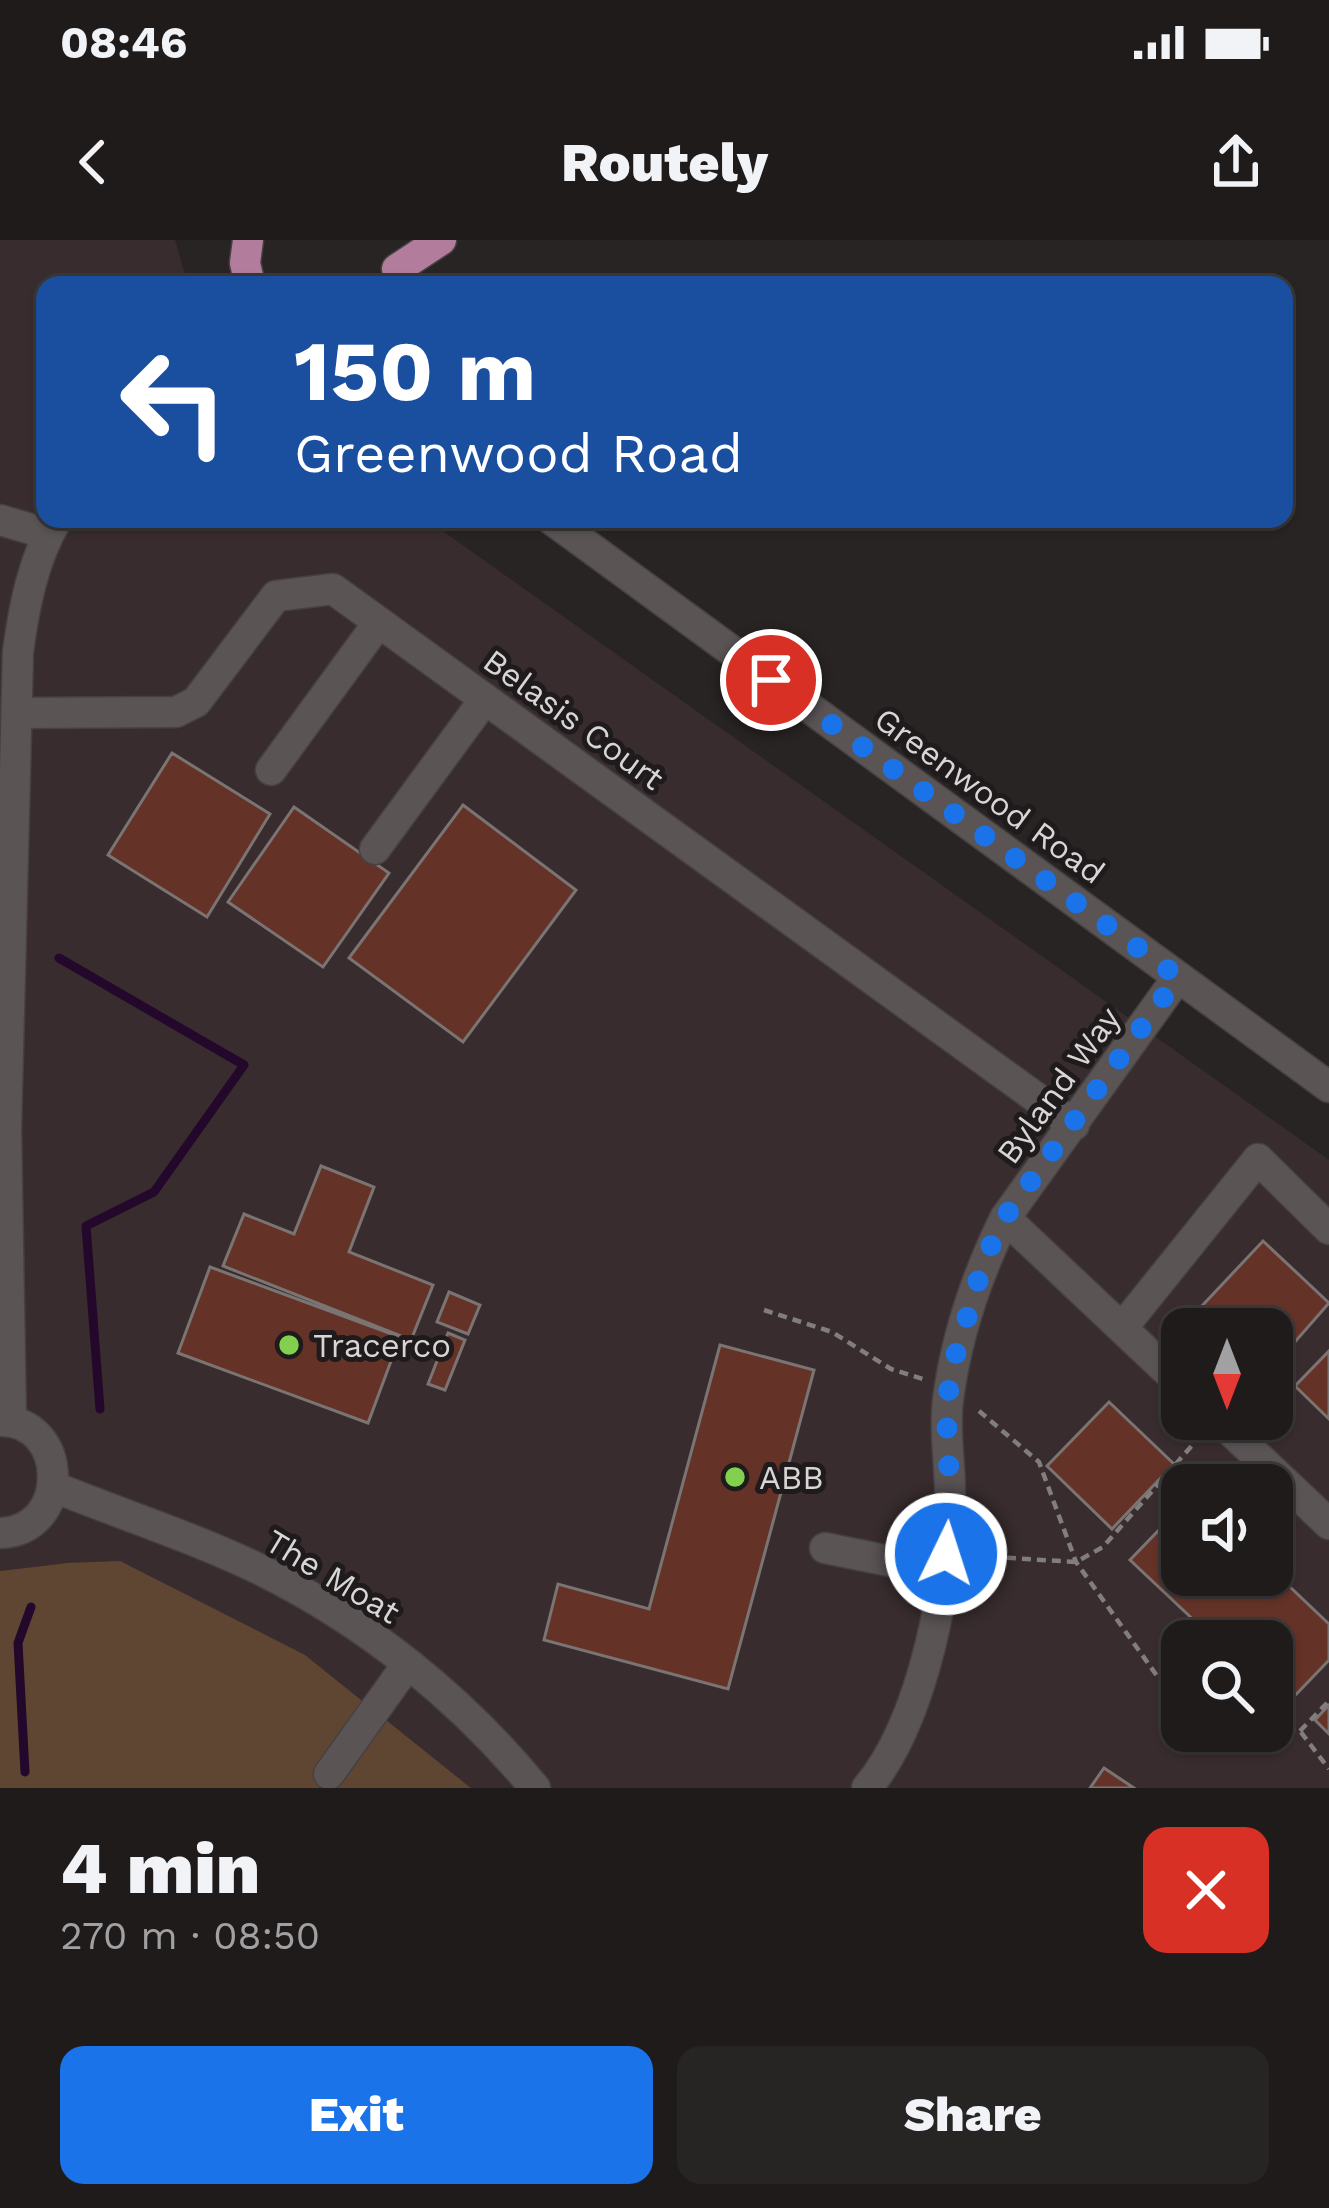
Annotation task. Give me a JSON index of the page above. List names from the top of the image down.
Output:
{
  "streets": {
    "street": [
      "Belasis Court",
      "Greenwood Road",
      "Byland Way",
      "The Moat"
    ]
  },
  "crossings": [
    ["Belasis Court", "Byland Way"],
    ["Greenwood Road", "Byland Way"]
  ],
  "places": ["Tracerco", "ABB"],
  "north": "bottom",
  "page": {
    "status": "08:46",
    "header": "Routely",
    "turn": ["150 m", "Greenwood Road"],
    "heading": ["4 min", "270 m · 08:50"],
    "buttons": ["Exit", "Share"]
  }
}
